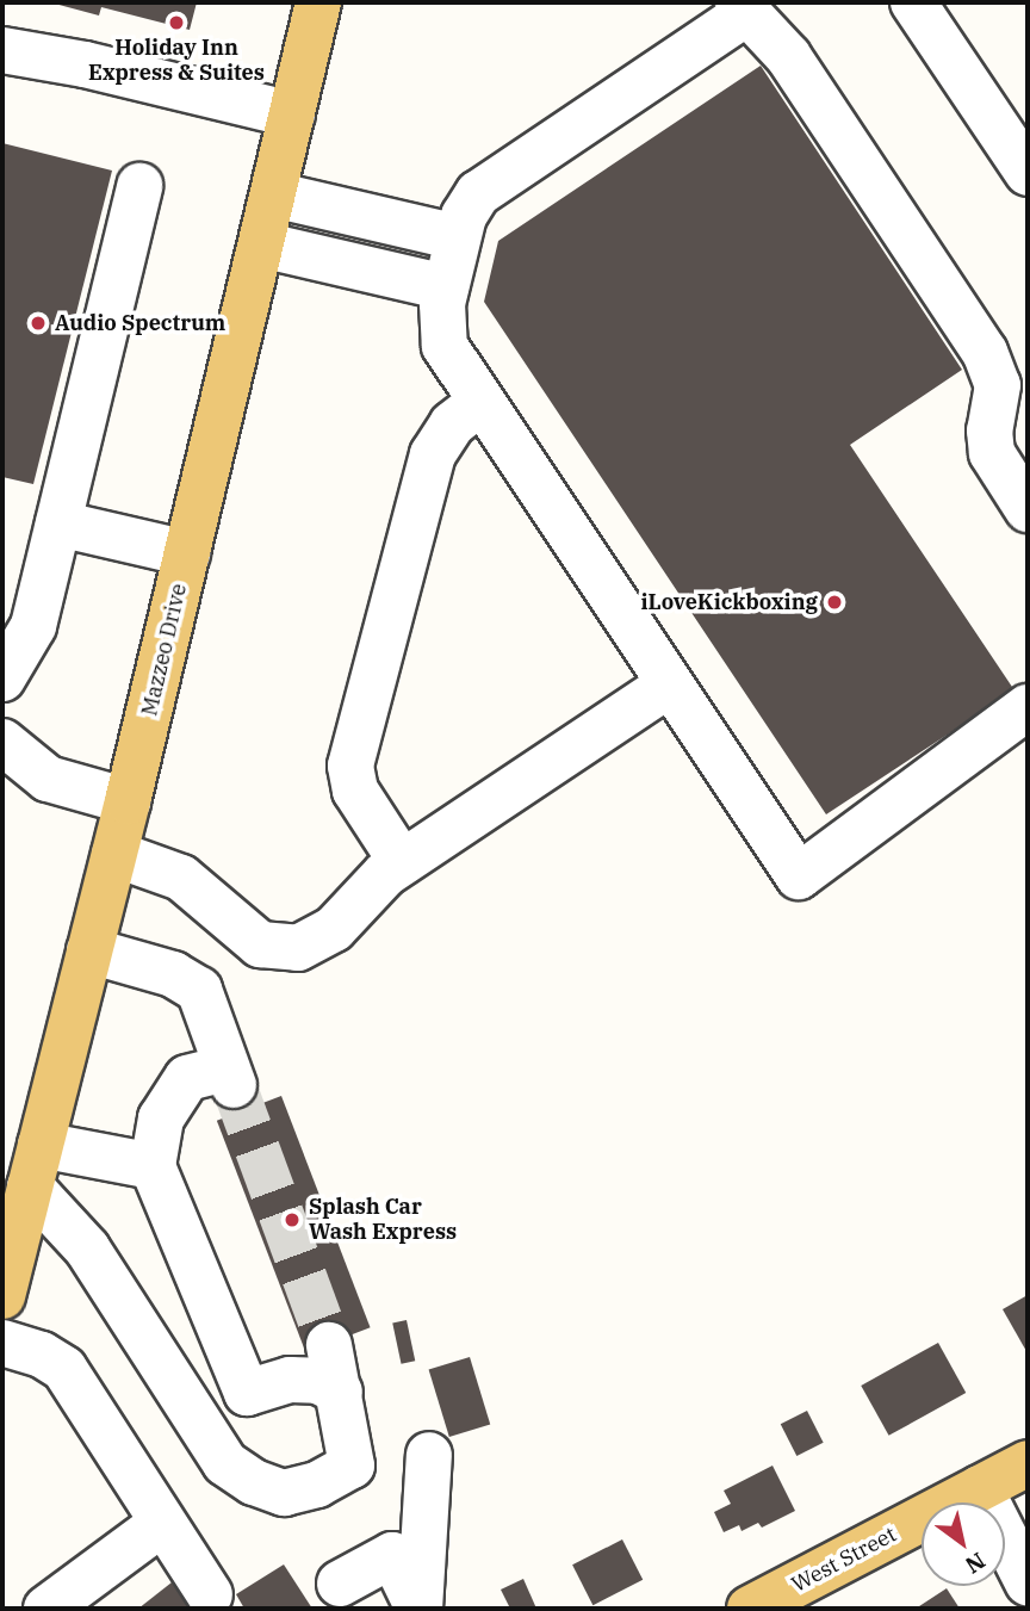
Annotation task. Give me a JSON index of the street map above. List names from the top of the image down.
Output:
{
  "streets": {
    "main road": ["Mazzeo Drive", "West Street"]
  },
  "places": [
    "Holiday Inn Express & Suites",
    "Audio Spectrum",
    "iLoveKickboxing",
    "Splash Car Wash Express"
  ],
  "north": "bottom right"
}
